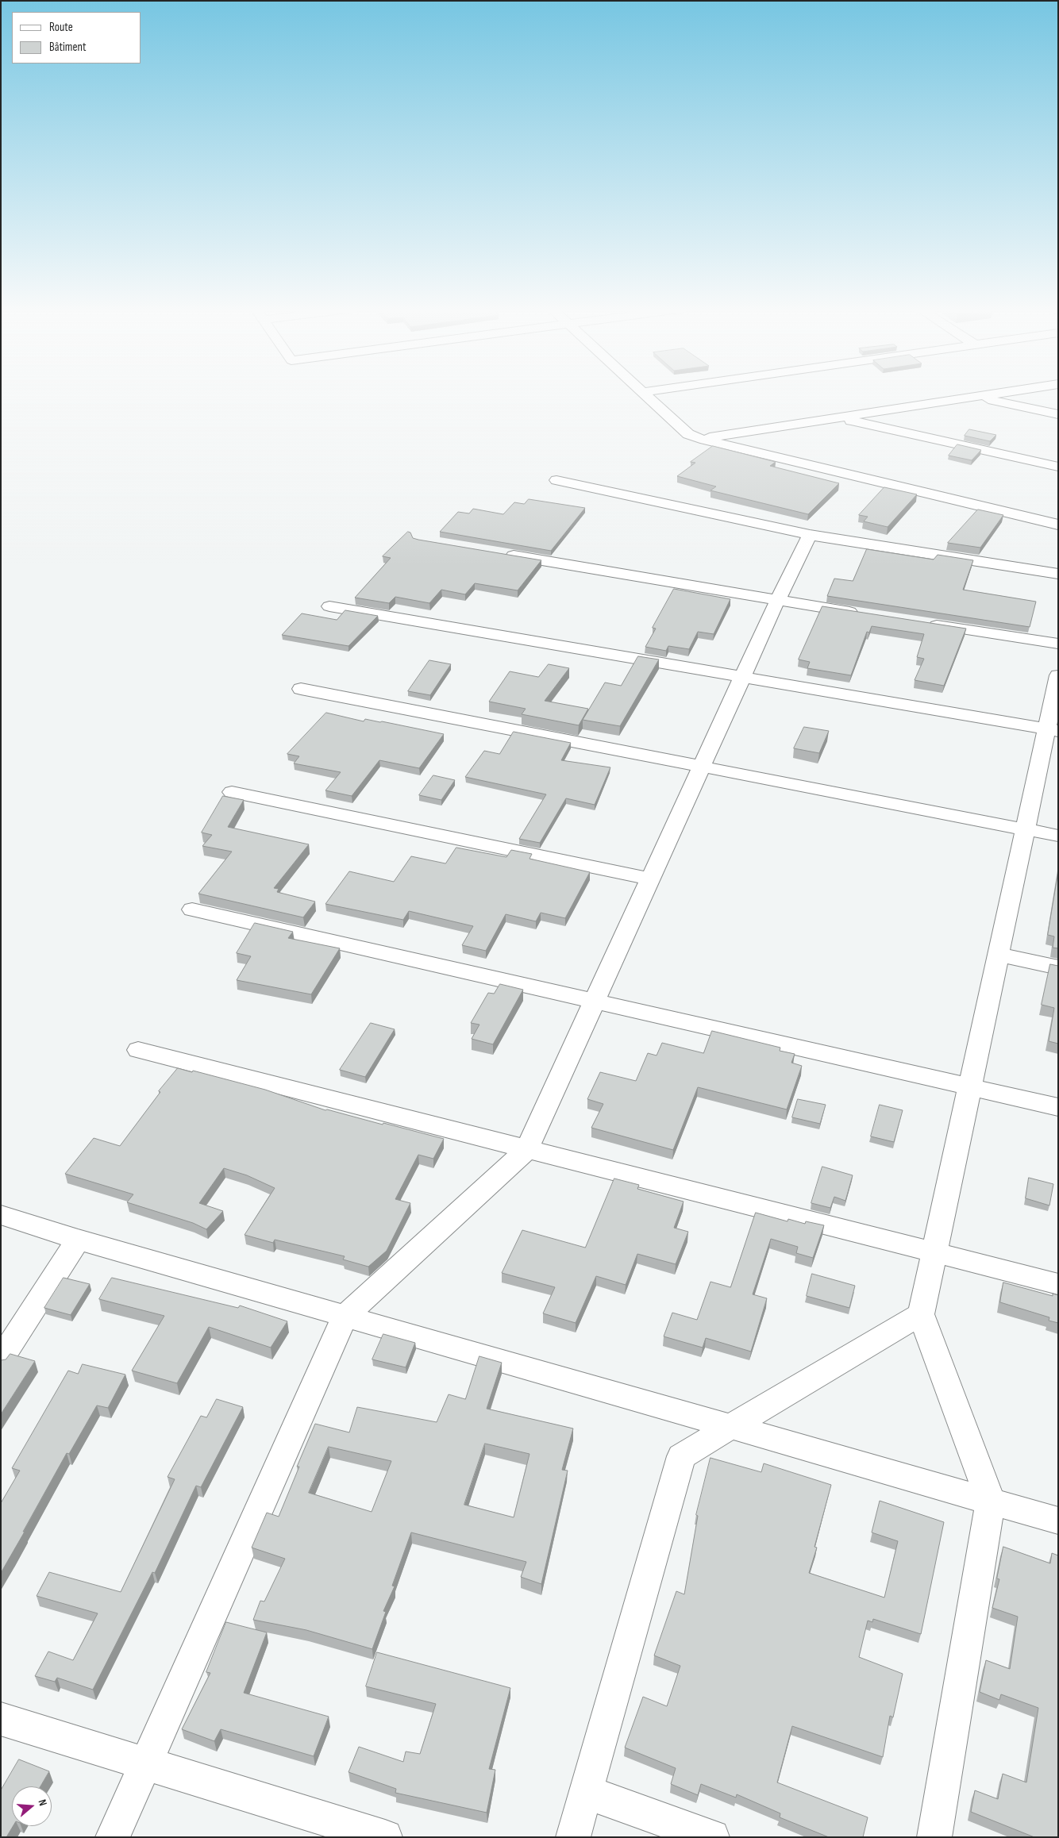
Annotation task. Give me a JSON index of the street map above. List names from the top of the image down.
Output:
{
  "legend": ["Route", "Bâtiment"],
  "north": "right"
}
